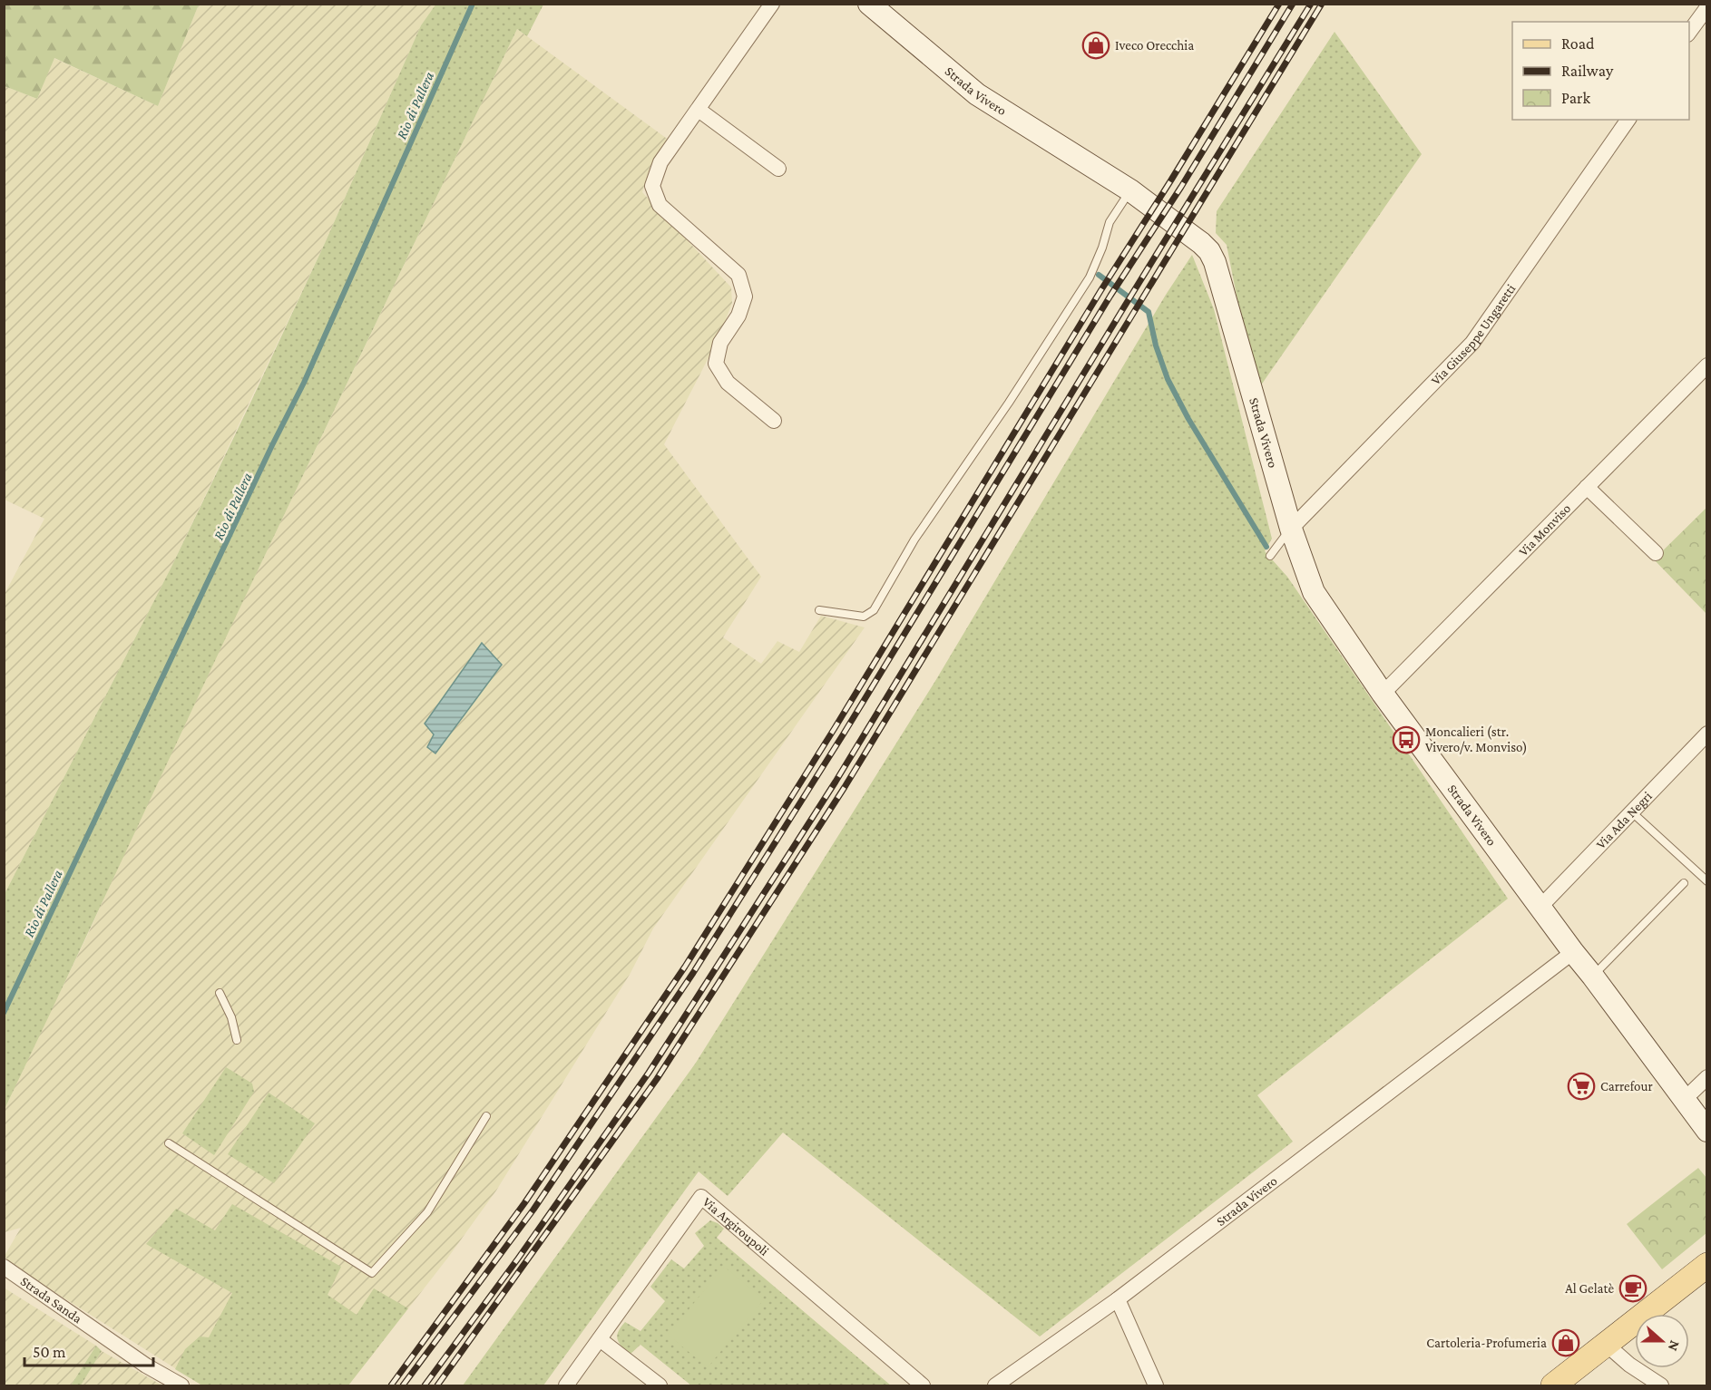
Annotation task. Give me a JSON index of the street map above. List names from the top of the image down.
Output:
{
  "streets": {
    "street": [
      "Strada Vivero",
      "Via Giuseppe Ungaretti",
      "Via Monviso",
      "Via Ada Negri",
      "Via Argiroupoli",
      "Strada Sanda"
    ]
  },
  "crossings": [
    ["Strada Vivero", "Via Giuseppe Ungaretti"],
    ["Strada Vivero", "Via Monviso"],
    ["Strada Vivero", "Via Ada Negri"]
  ],
  "water": ["Rio di Pallera"],
  "places": {
    "shop": ["Iveco Orecchia", "Cartoleria-Profumeria"],
    "bus stop": ["Moncalieri (str. Vivero/v. Monviso)"],
    "supermarket": ["Carrefour"],
    "cafe": ["Al Gelatè"]
  },
  "legend": ["Road", "Railway", "Park"],
  "scale_bar": "50 m",
  "north": "right"
}
